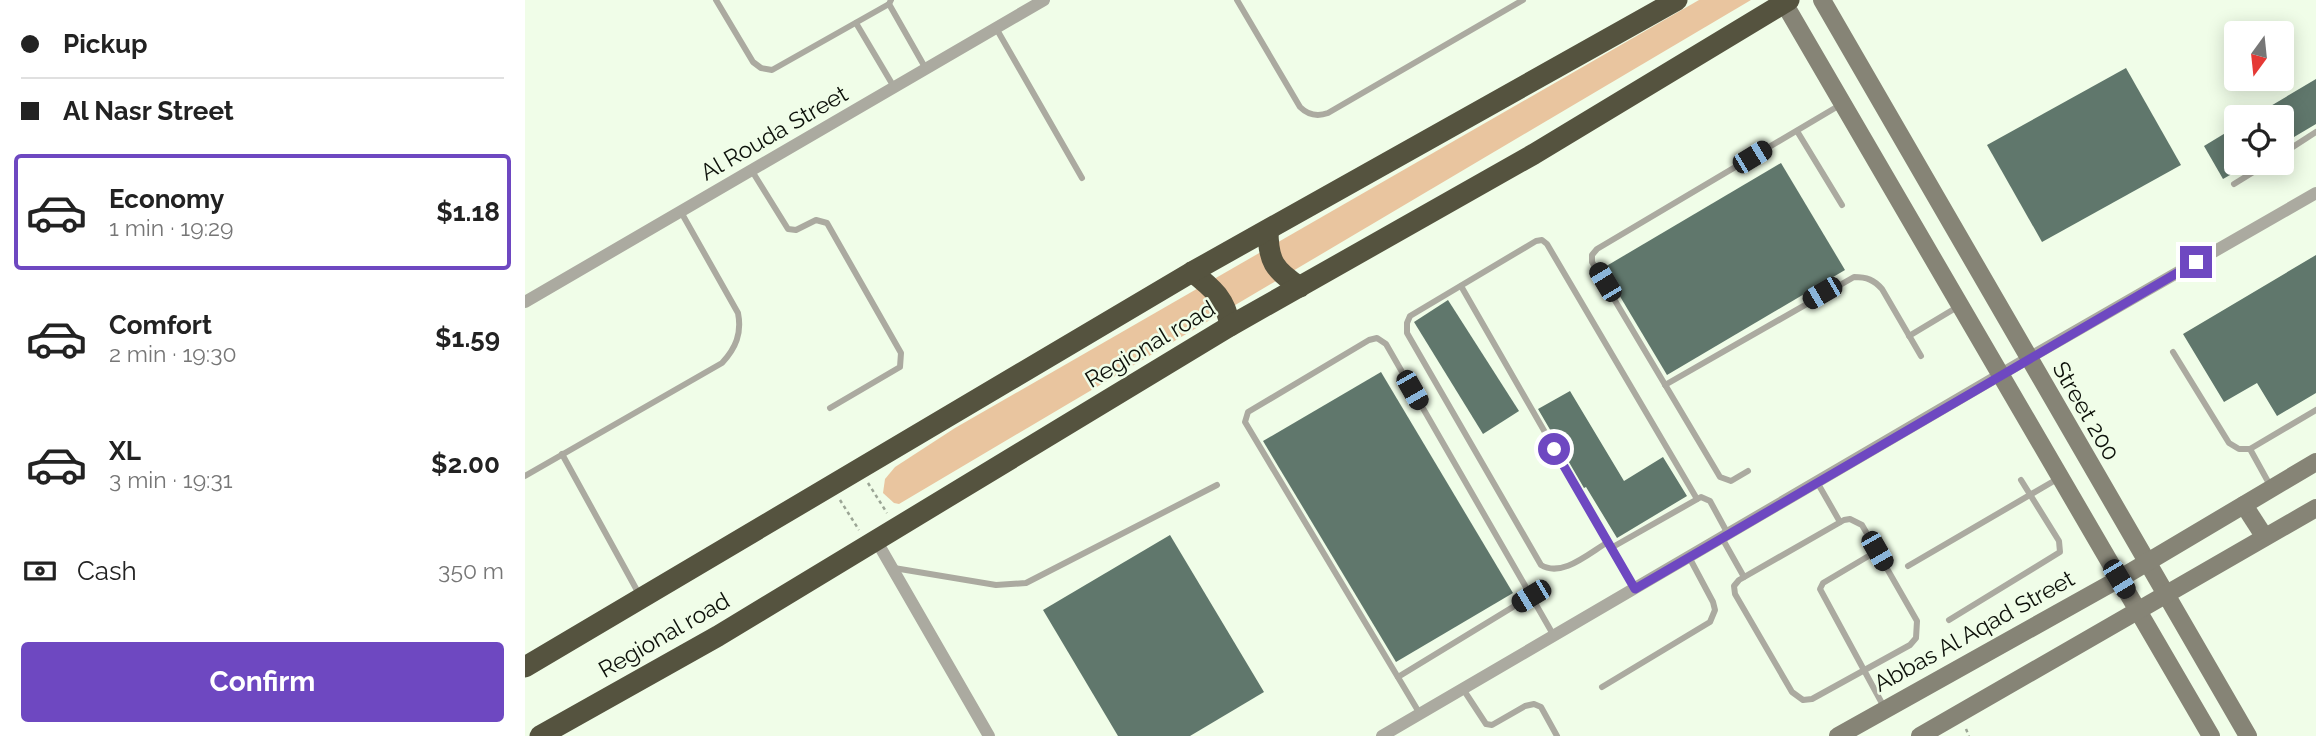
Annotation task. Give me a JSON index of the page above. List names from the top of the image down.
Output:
{
  "streets": {
    "highway": ["Regional road"],
    "street": ["Al Rouda Street", "Street 200", "Abbas Al Aqad Street"]
  },
  "crossings": [
    ["Street 200", "Abbas Al Aqad Street"]
  ],
  "north": "bottom",
  "page": {
    "banner": ["Pickup", "Al Nasr Street"],
    "list": [
      {
        "name": "Economy",
        "note": "1 min · 19:29",
        "value": "$1.18"
      },
      {
        "name": "Comfort",
        "note": "2 min · 19:30",
        "value": "$1.59"
      },
      {
        "name": "XL",
        "note": "3 min · 19:31",
        "value": "$2.00"
      }
    ],
    "pay": ["Cash", "350 m"],
    "buttons": "Confirm"
  }
}
